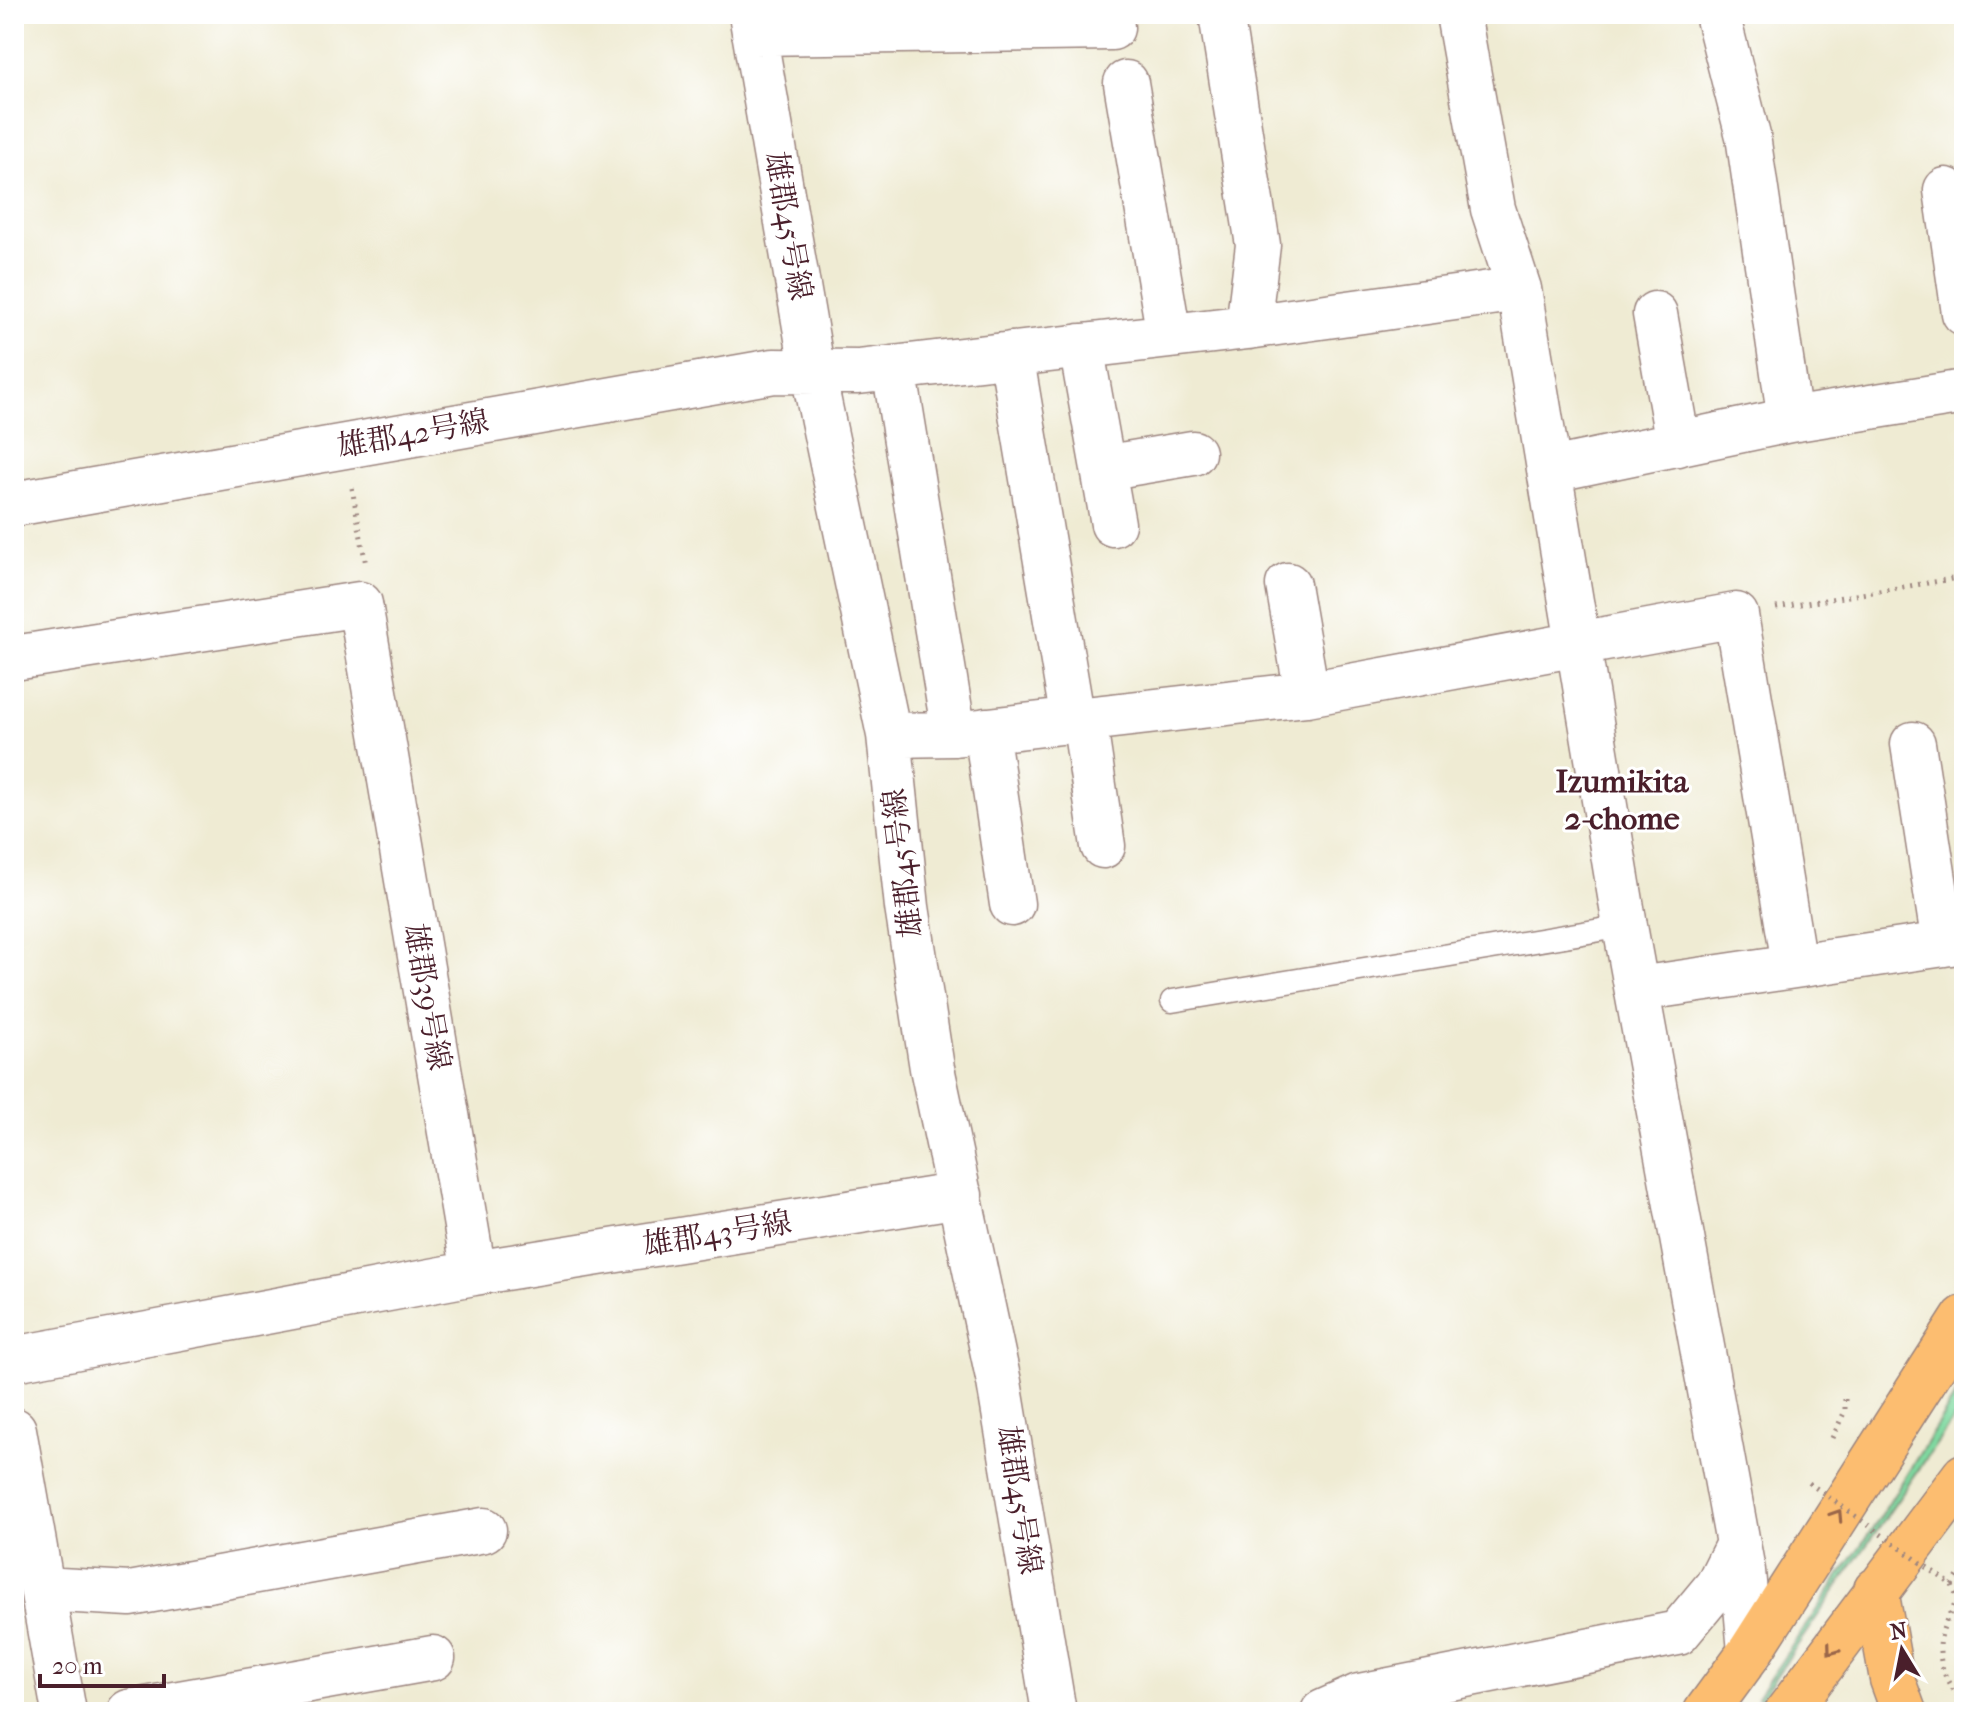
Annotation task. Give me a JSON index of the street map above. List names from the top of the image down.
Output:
{
  "streets": {
    "street": [
      "雄郡45号線",
      "雄郡42号線",
      "雄郡39号線",
      "雄郡43号線"
    ]
  },
  "crossings": [
    ["雄郡45号線", "雄郡42号線"],
    ["雄郡45号線", "雄郡43号線"],
    ["雄郡39号線", "雄郡43号線"]
  ],
  "districts": ["Izumikita 2-chome"],
  "scale_bar": "20 m",
  "north": "top"
}
